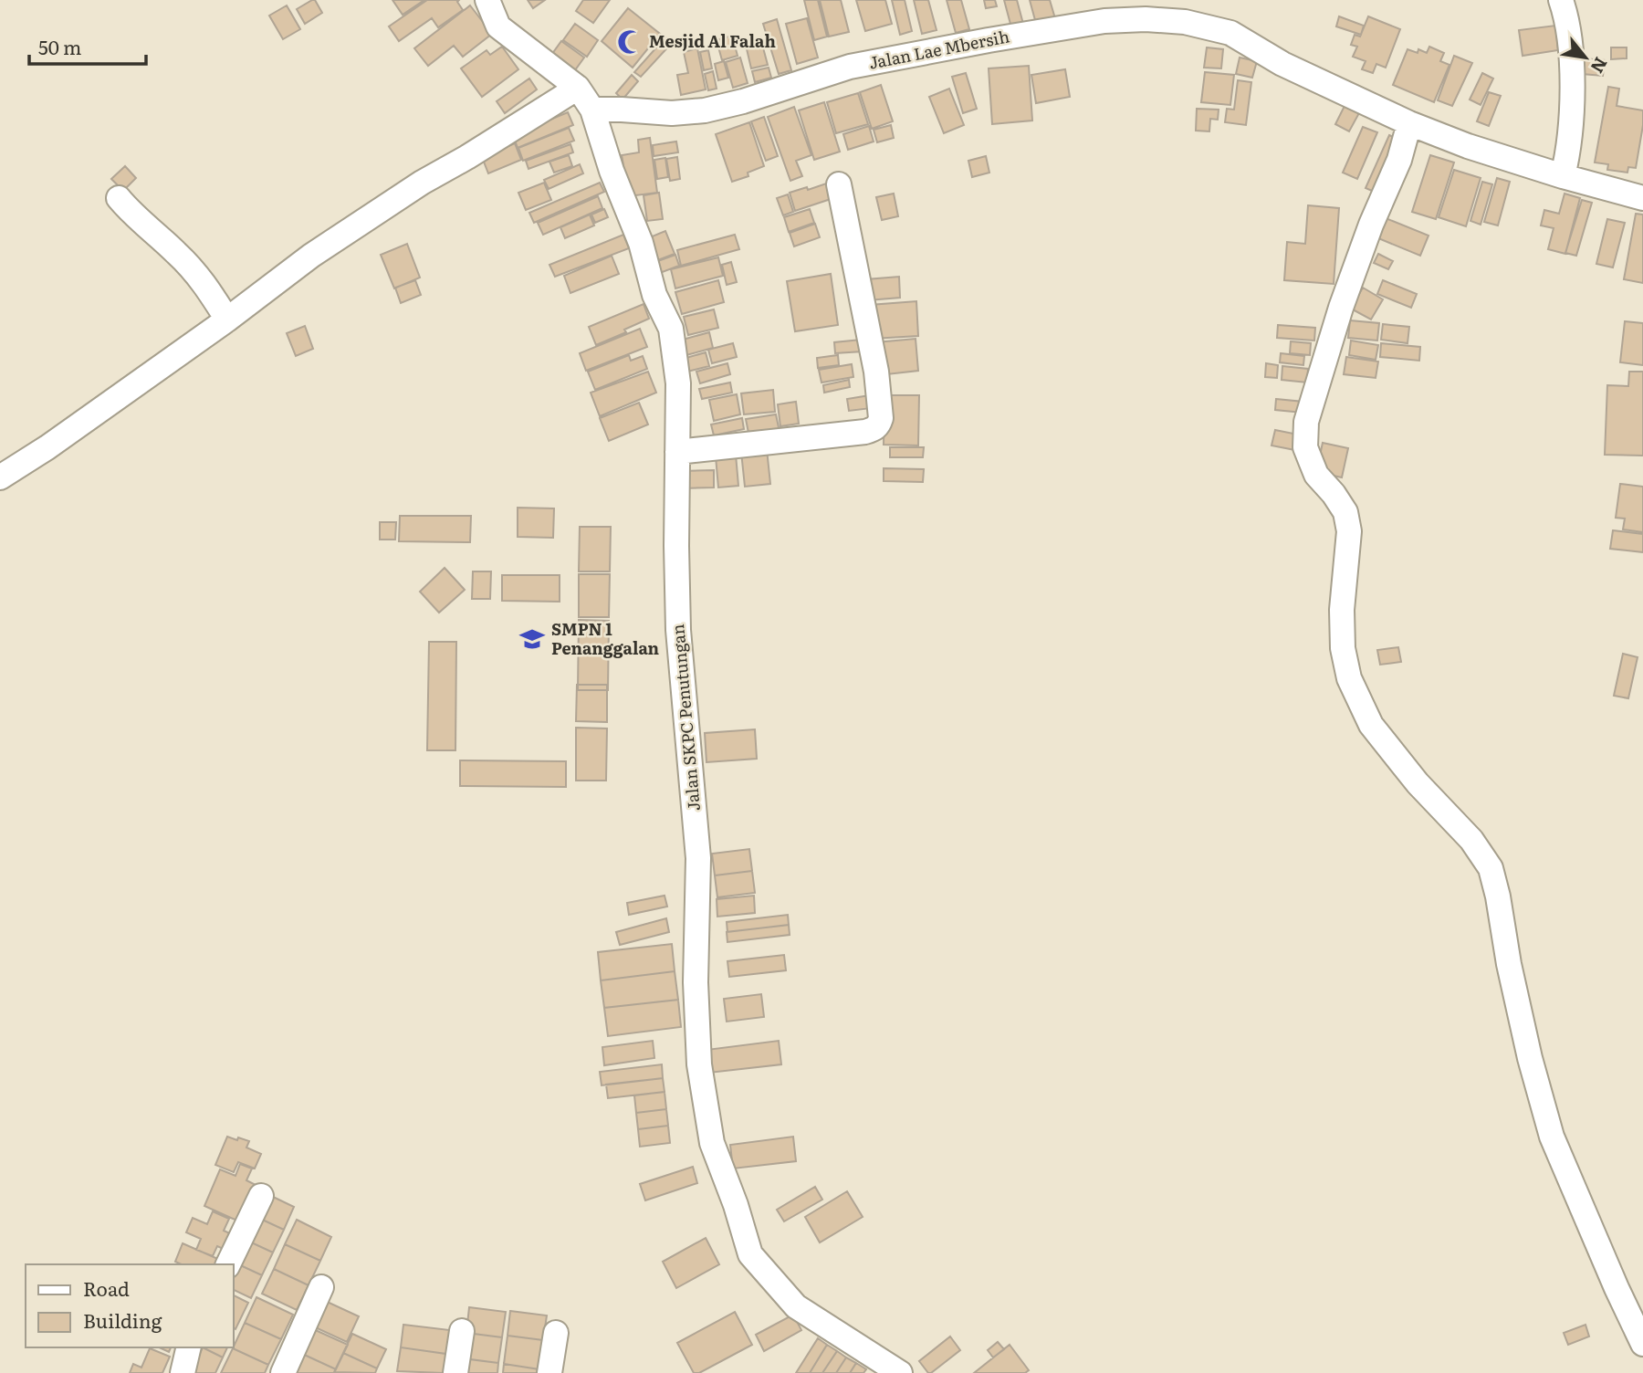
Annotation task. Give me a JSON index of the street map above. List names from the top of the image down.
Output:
{
  "streets": {
    "street": ["Jalan Lae Mbersih", "Jalan SKPC Penutungan"]
  },
  "crossings": [
    ["Jalan Lae Mbersih", "Jalan SKPC Penutungan"]
  ],
  "places": {
    "mosque": ["Mesjid Al Falah"],
    "school or university": ["SMPN 1 Penanggalan"]
  },
  "legend": ["Road", "Building"],
  "scale_bar": "50 m",
  "north": "bottom right"
}
